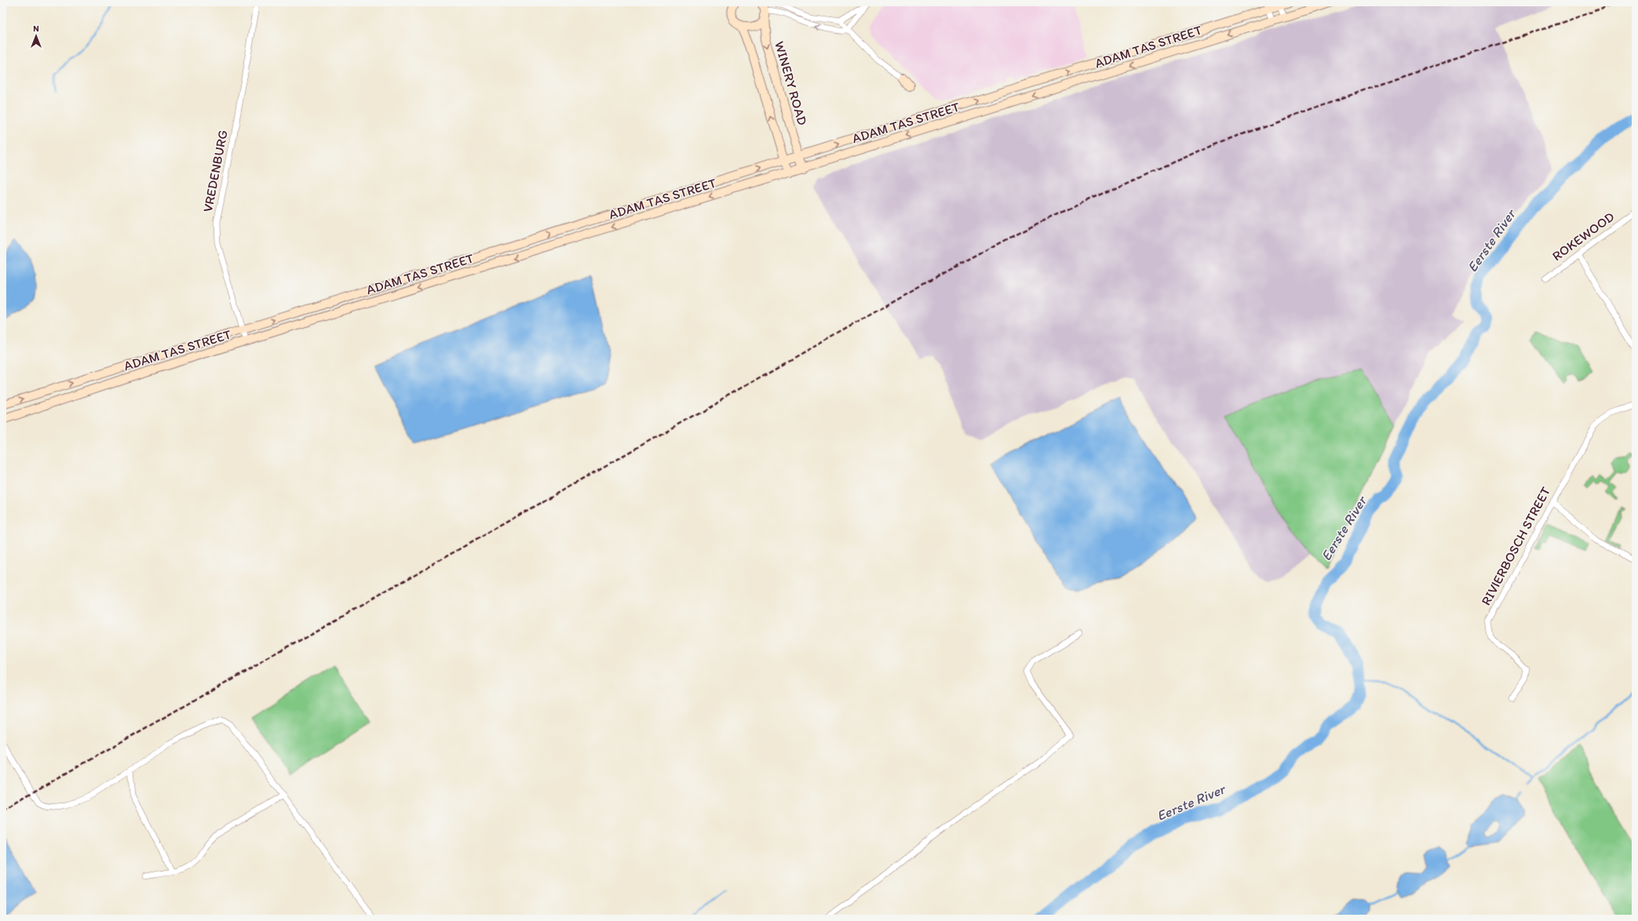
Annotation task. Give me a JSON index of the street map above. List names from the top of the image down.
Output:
{
  "streets": {
    "main road": ["ADAM TAS STREET", "WINERY ROAD"],
    "street": ["VREDENBURG", "ROKEWOOD", "RIVIERBOSCH STREET"]
  },
  "crossings": [
    ["ADAM TAS STREET", "WINERY ROAD"],
    ["ADAM TAS STREET", "VREDENBURG"]
  ],
  "water": ["Eerste River"],
  "north": "top"
}
